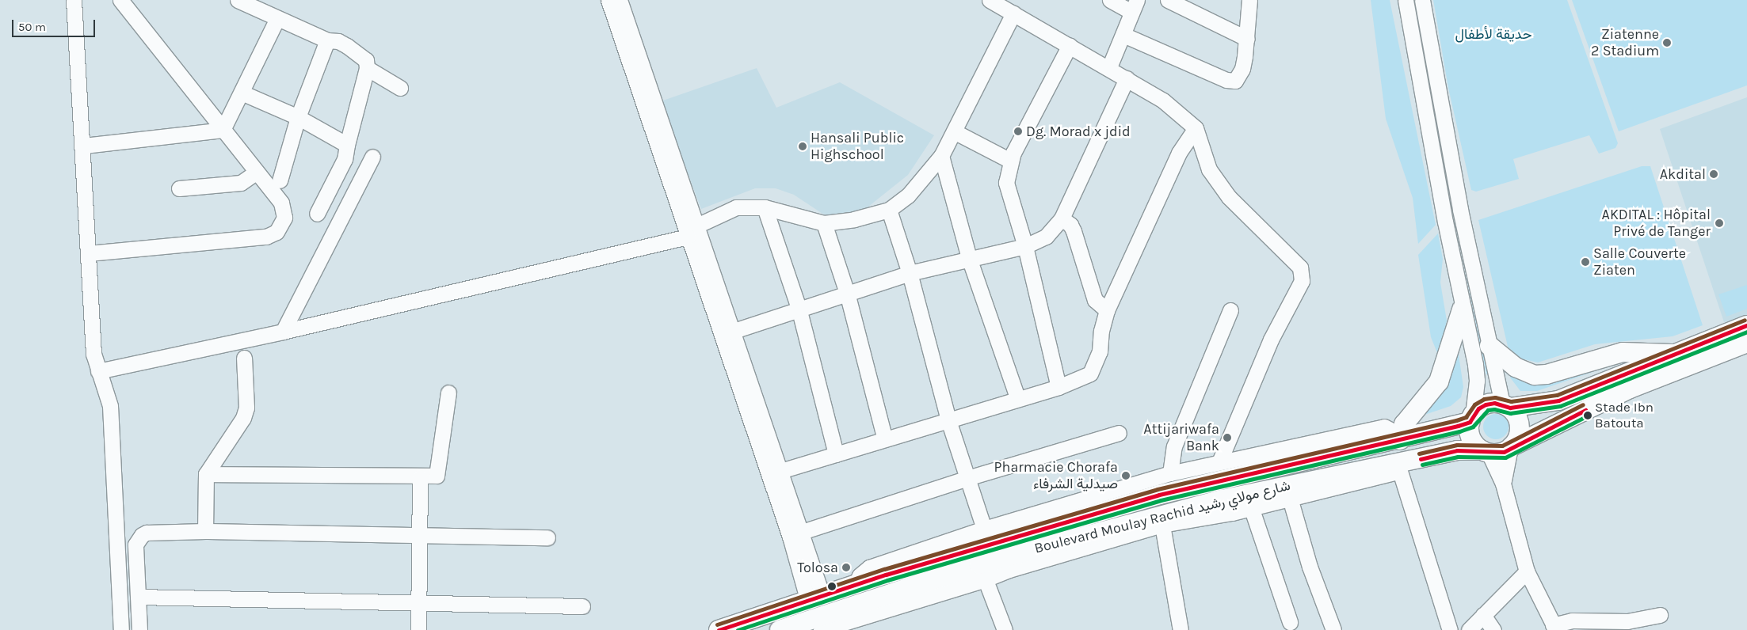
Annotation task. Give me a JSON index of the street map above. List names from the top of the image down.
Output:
{
  "streets": {
    "main road": ["Boulevard Moulay Rachid شارع مولاي رشيد"]
  },
  "parks": ["حديقة لأطفال"],
  "places": [
    "Ziatenne 2 Stadium",
    "Dg. Morad x jdid",
    "Hansali Public Highschool",
    "Akdital",
    "AKDITAL : Hôpital Privé de Tanger",
    "Salle Couverte Ziaten",
    "Stade Ibn Batouta",
    "Attijariwafa Bank",
    "Pharmacie Chorafa صيدلية الشرفاء",
    "Tolosa"
  ],
  "scale_bar": "50 m"
}
